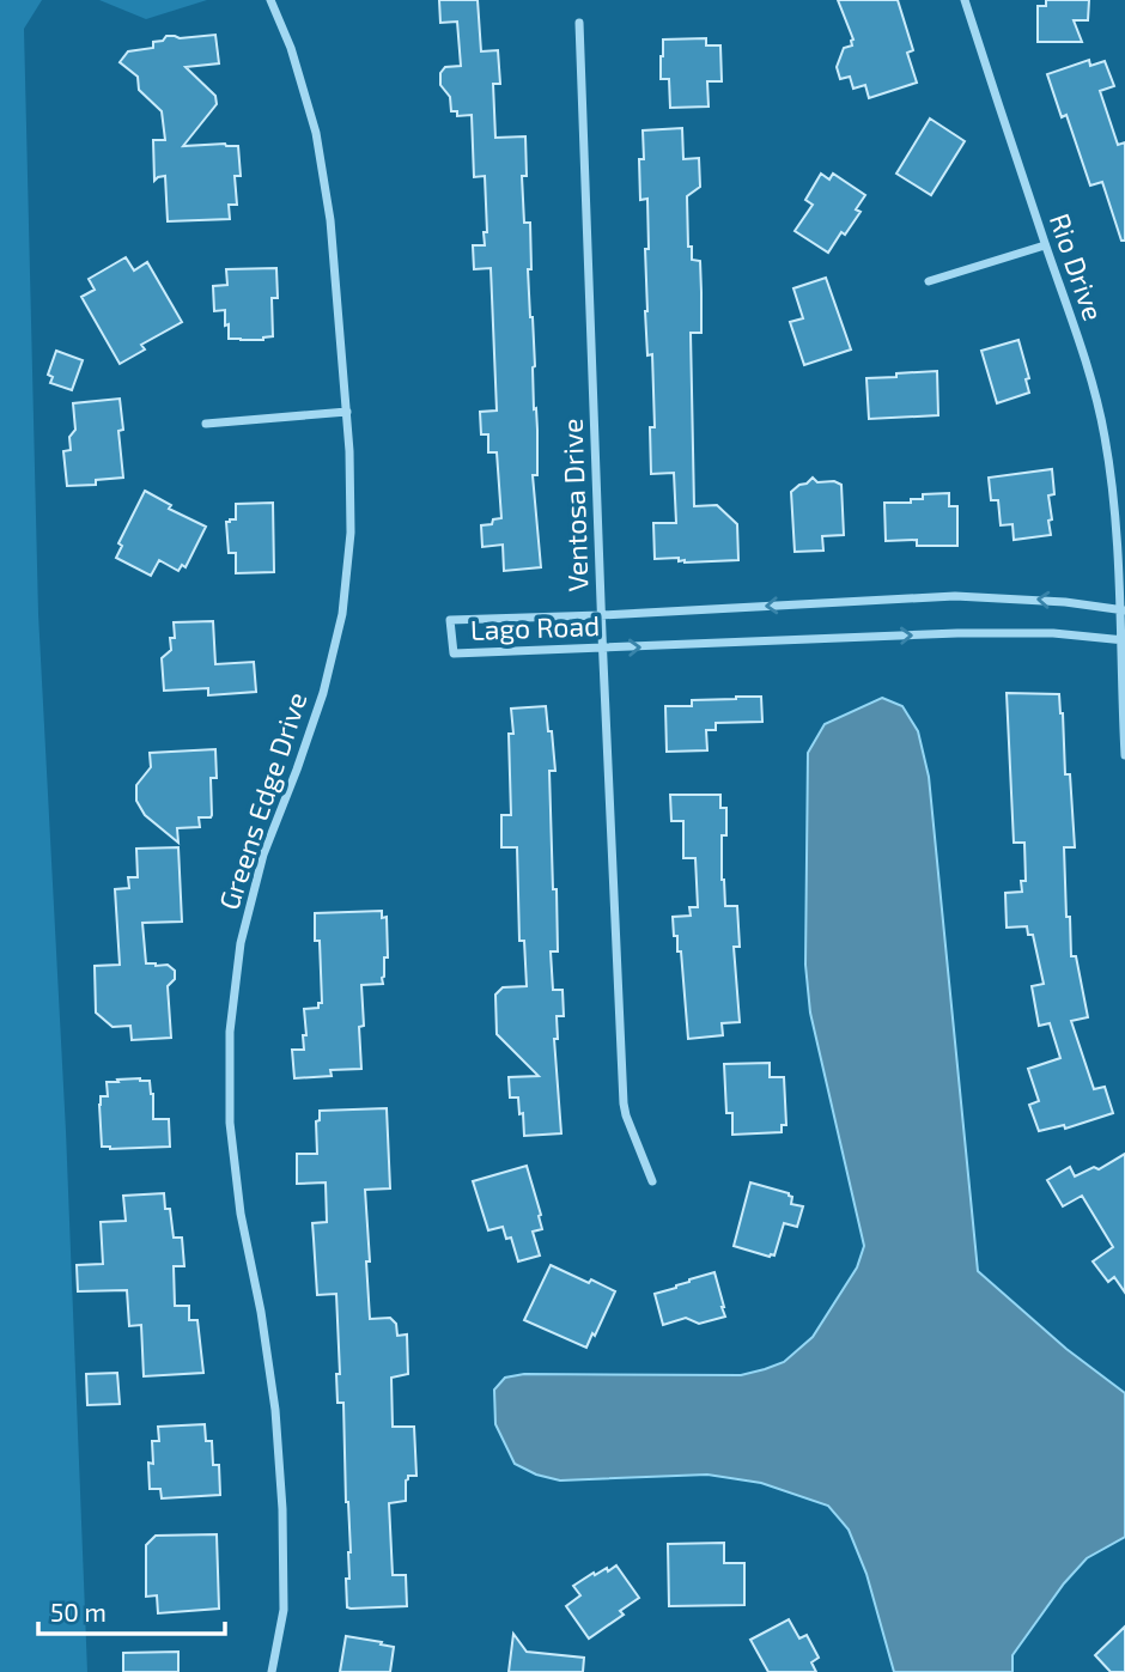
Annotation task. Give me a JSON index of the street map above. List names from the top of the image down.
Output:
{
  "streets": {
    "street": [
      "Rio Drive",
      "Ventosa Drive",
      "Lago Road",
      "Greens Edge Drive"
    ]
  },
  "crossings": [
    ["Rio Drive", "Lago Road"],
    ["Ventosa Drive", "Lago Road"]
  ],
  "scale_bar": "50 m"
}
